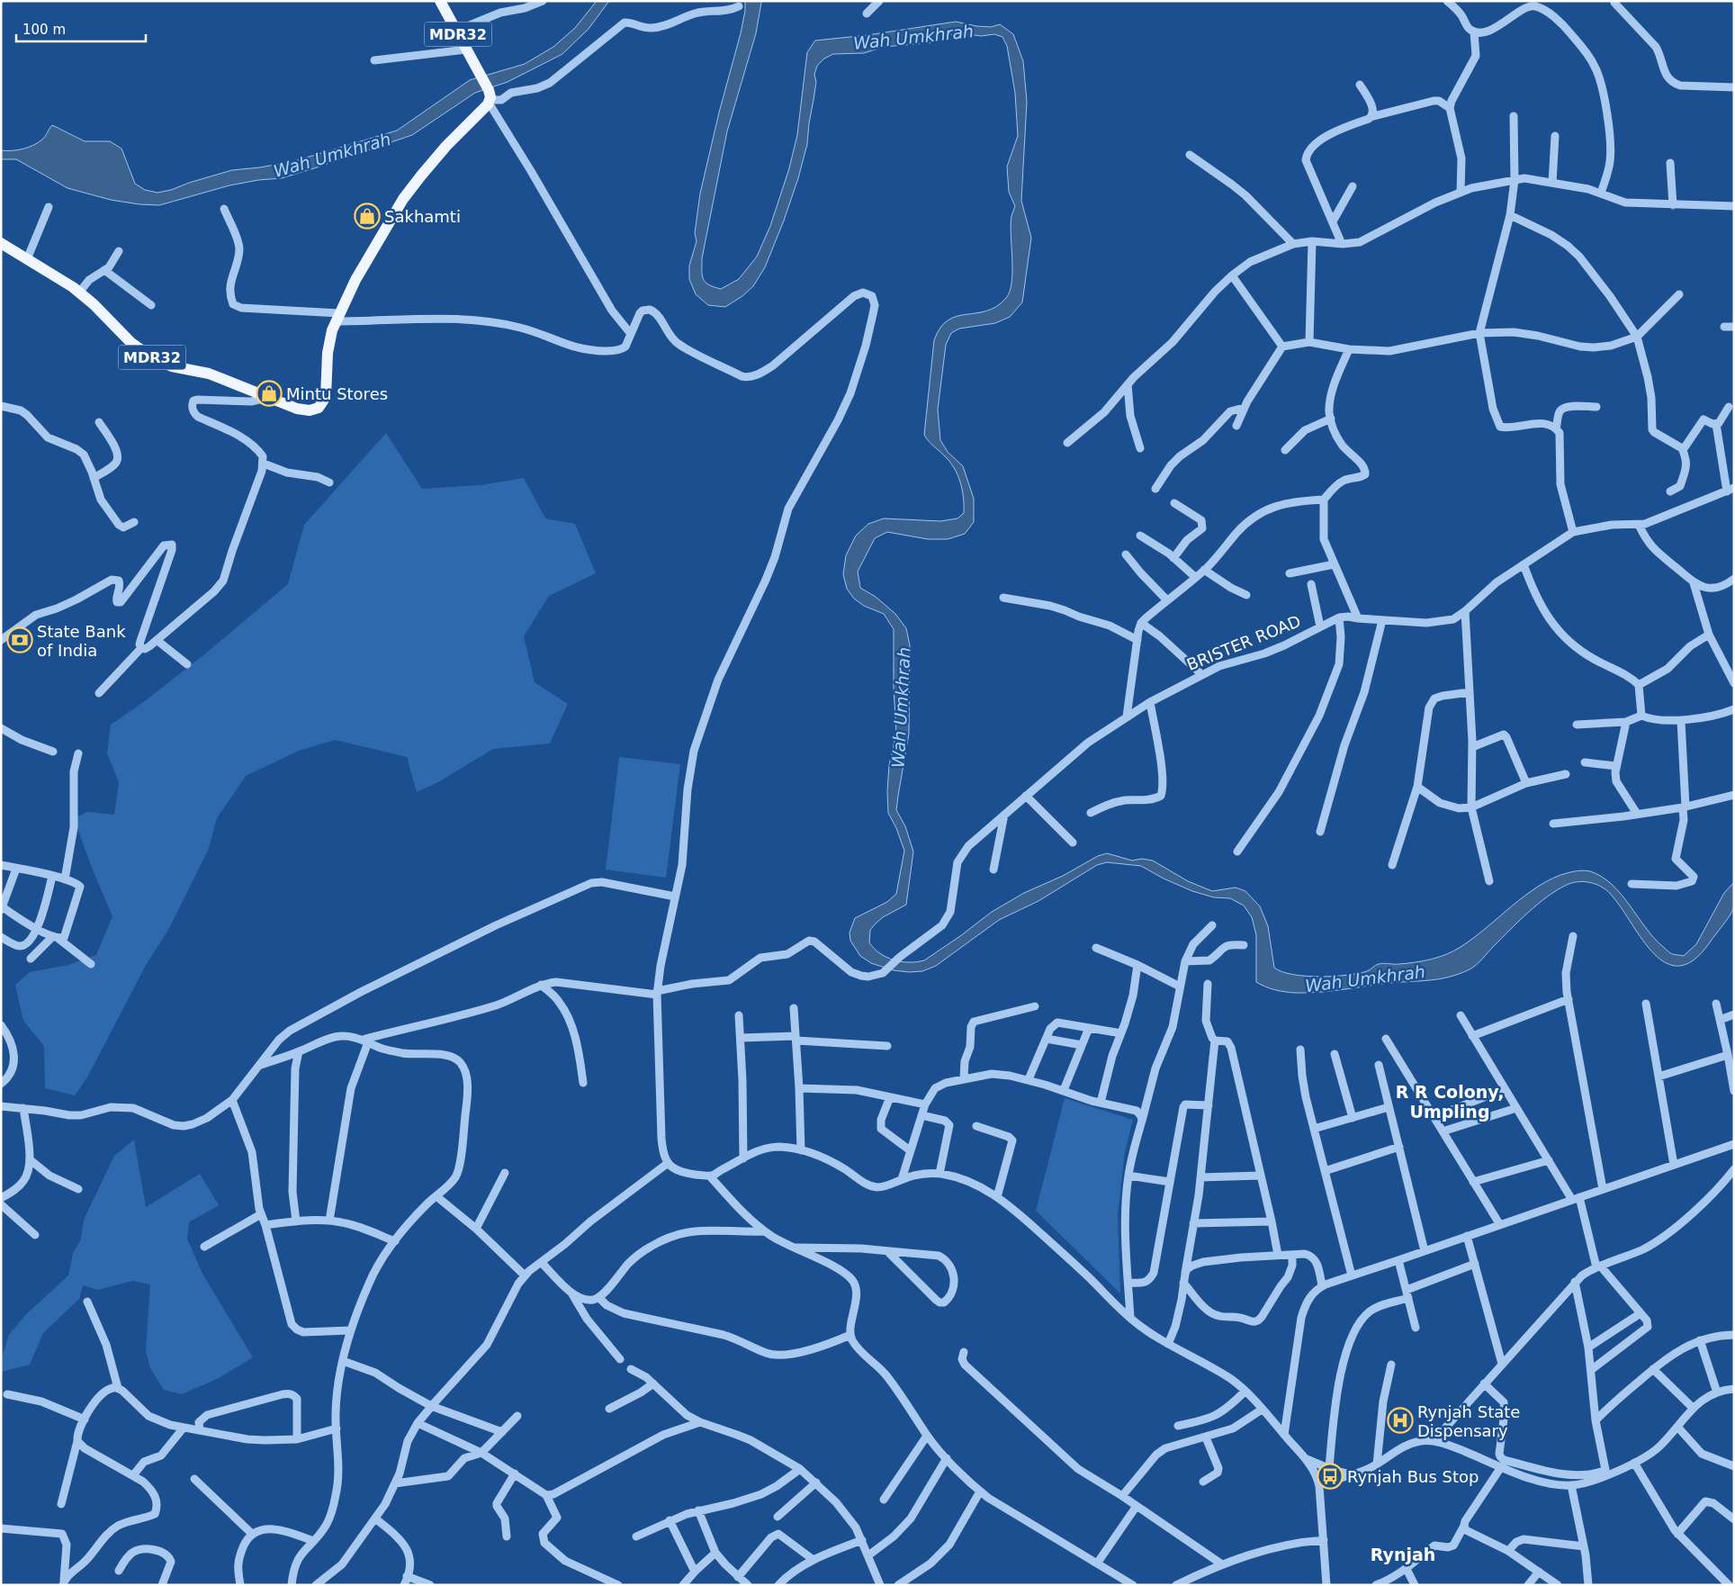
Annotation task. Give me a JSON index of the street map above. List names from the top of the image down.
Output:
{
  "streets": {
    "main road": ["MDR32"],
    "street": ["BRISTER ROAD"]
  },
  "districts": ["R R Colony, Umpling", "Rynjah"],
  "water": ["Wah Umkhrah"],
  "places": {
    "shop": ["Sakhamti", "Mintu Stores"],
    "bank": ["State Bank of India"],
    "hospital": ["Rynjah State Dispensary"],
    "bus stop": ["Rynjah Bus Stop"]
  },
  "scale_bar": "100 m"
}
